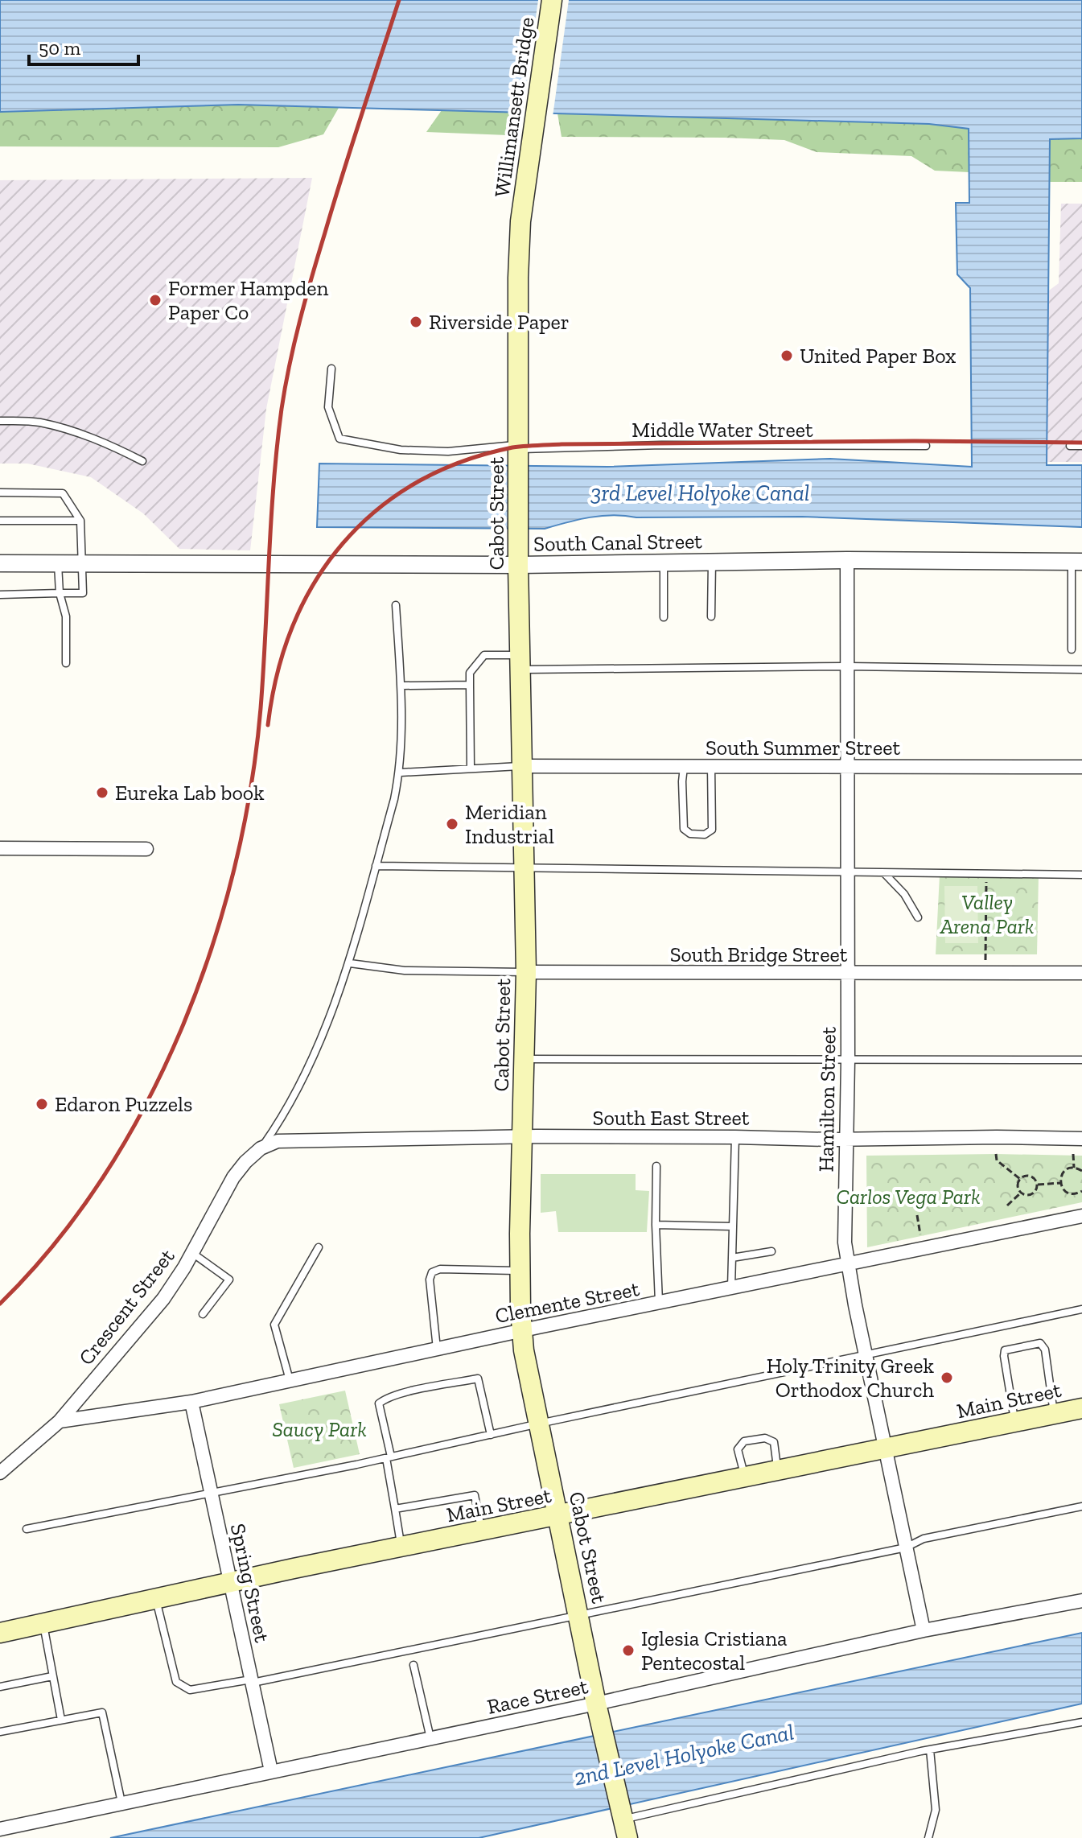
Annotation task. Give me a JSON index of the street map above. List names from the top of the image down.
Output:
{
  "streets": {
    "main road": ["Willimansett Bridge", "Cabot Street", "Main Street"],
    "street": [
      "South Canal Street",
      "South Summer Street",
      "South Bridge Street",
      "Hamilton Street",
      "South East Street",
      "Clemente Street",
      "Crescent Street",
      "Spring Street",
      "Race Street"
    ],
    "lane": ["Middle Water Street"]
  },
  "crossings": [
    ["Willimansett Bridge", "Cabot Street"],
    ["Middle Water Street", "Cabot Street"],
    ["Cabot Street", "South Canal Street"],
    ["Cabot Street", "South Summer Street"],
    ["Cabot Street", "South Bridge Street"],
    ["Cabot Street", "South East Street"],
    ["Cabot Street", "Clemente Street"],
    ["Cabot Street", "Main Street"],
    ["Cabot Street", "Race Street"],
    ["South Canal Street", "Hamilton Street"],
    ["South Summer Street", "Hamilton Street"],
    ["South Bridge Street", "Hamilton Street"],
    ["Hamilton Street", "South East Street"],
    ["Hamilton Street", "Clemente Street"],
    ["Hamilton Street", "Main Street"],
    ["Hamilton Street", "Race Street"],
    ["South East Street", "Crescent Street"],
    ["Clemente Street", "Crescent Street"],
    ["Clemente Street", "Spring Street"],
    ["Main Street", "Spring Street"],
    ["Spring Street", "Race Street"]
  ],
  "water": ["3rd Level Holyoke Canal", "2nd Level Holyoke Canal"],
  "parks": ["Valley Arena Park", "Carlos Vega Park", "Saucy Park"],
  "places": [
    "Former Hampden Paper Co",
    "Riverside Paper",
    "United Paper Box",
    "Eureka Lab book",
    "Meridian Industrial",
    "Edaron Puzzels",
    "Holy Trinity Greek Orthodox Church",
    "Iglesia Cristiana Pentecostal"
  ],
  "scale_bar": "50 m"
}
